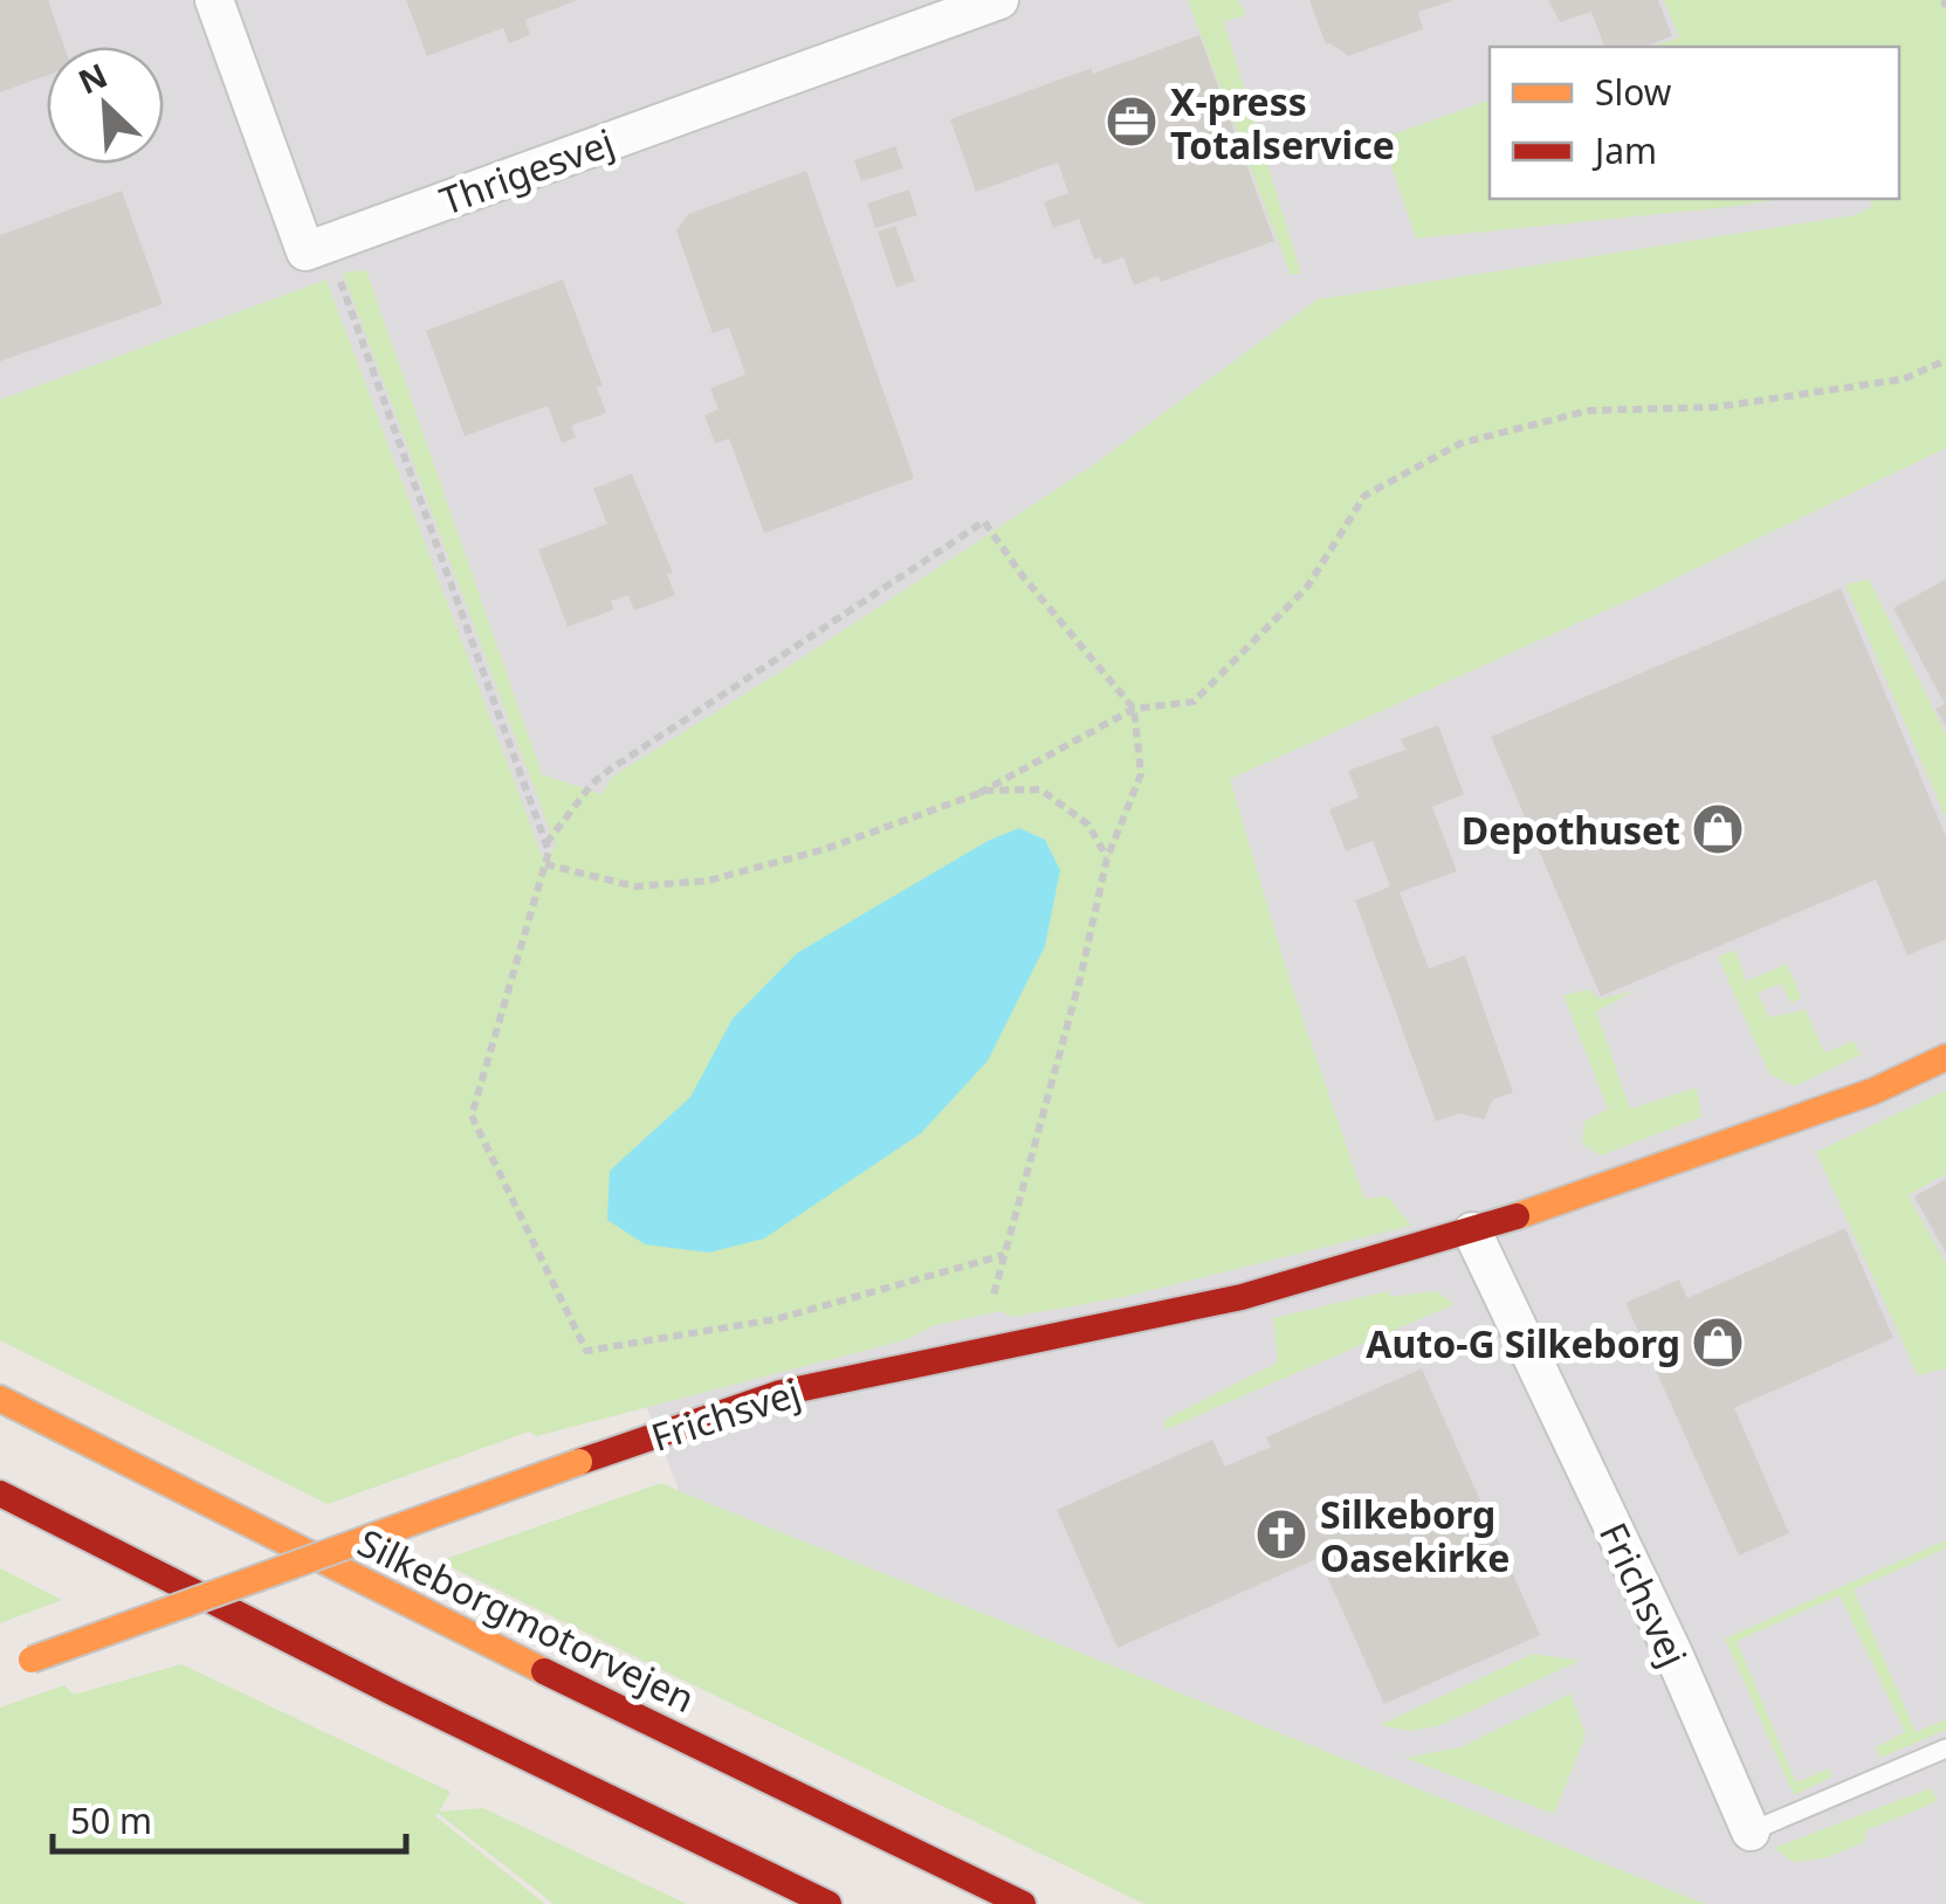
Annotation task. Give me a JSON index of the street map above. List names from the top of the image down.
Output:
{
  "streets": {
    "main road": ["Frichsvej", "Silkeborgmotorvejen"],
    "street": ["Thrigesvej"]
  },
  "places": {
    "office": ["X-press Totalservice"],
    "shop": ["Depothuset", "Auto-G Silkeborg"],
    "church": ["Silkeborg Oasekirke"]
  },
  "legend": ["Slow", "Jam"],
  "scale_bar": "50 m",
  "north": "top left"
}
